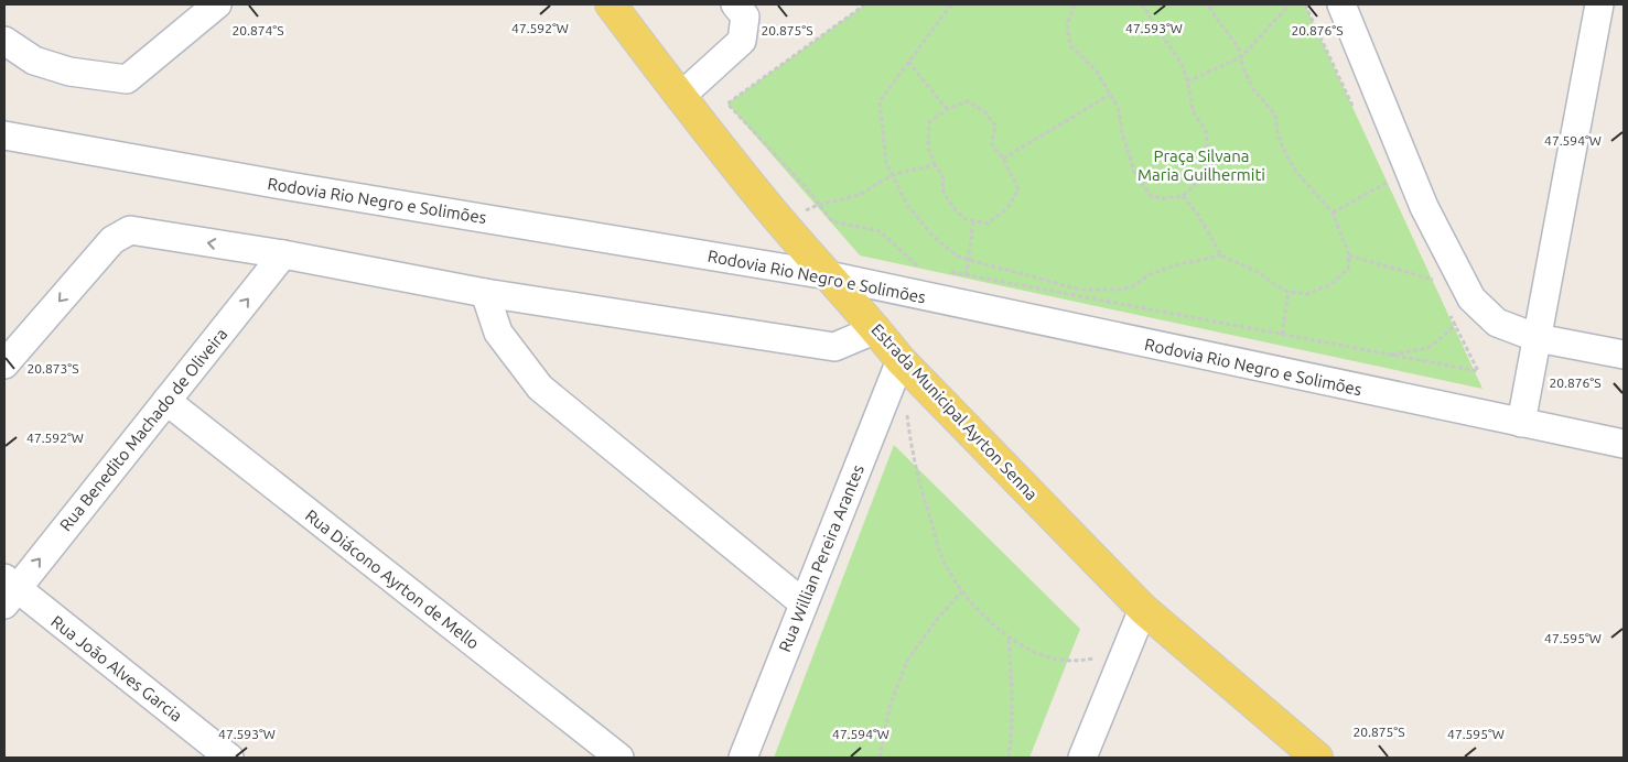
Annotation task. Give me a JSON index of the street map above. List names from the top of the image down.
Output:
{
  "streets": {
    "main road": ["Estrada Municipal Ayrton Senna"],
    "street": [
      "Rodovia Rio Negro e Solimões",
      "Rua Benedito Machado de Oliveira",
      "Rua Willian Pereira Arantes",
      "Rua Diácono Ayrton de Mello",
      "Rua João Alves Garcia"
    ]
  },
  "crossings": [
    ["Rodovia Rio Negro e Solimões", "Estrada Municipal Ayrton Senna"],
    ["Estrada Municipal Ayrton Senna", "Rua Willian Pereira Arantes"],
    ["Rua Benedito Machado de Oliveira", "Rua Diácono Ayrton de Mello"],
    ["Rua Benedito Machado de Oliveira", "Rua João Alves Garcia"]
  ],
  "one_way": ["Rua Benedito Machado de Oliveira"],
  "parks": ["Praça Silvana Maria Guilhermiti"],
  "coordinates": [
    "47.592°W",
    "47.593°W",
    "20.874°S",
    "20.875°S",
    "20.876°S",
    "47.594°W",
    "20.873°S",
    "47.595°W"
  ]
}
